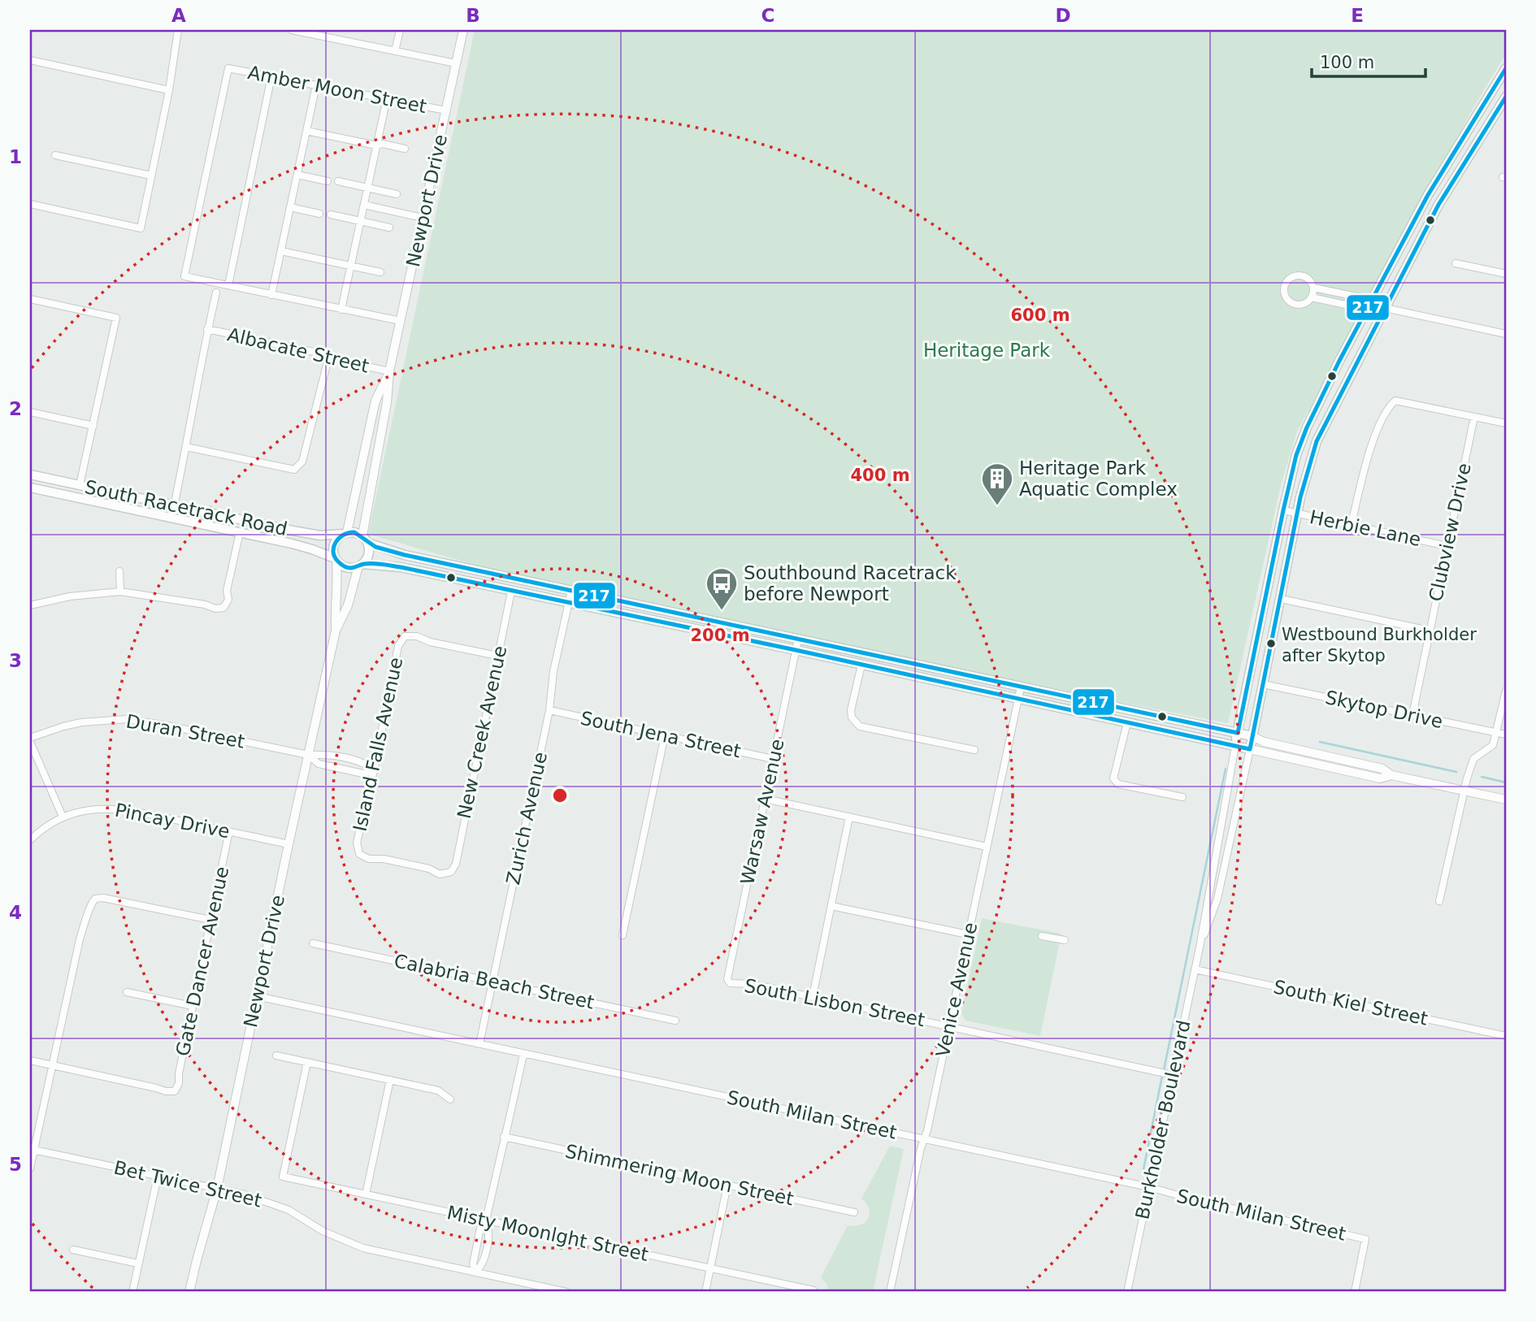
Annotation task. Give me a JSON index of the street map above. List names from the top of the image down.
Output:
{
  "streets": {
    "main road": ["South Racetrack Road", "Burkholder Boulevard"],
    "street": [
      "Amber Moon Street",
      "Newport Drive",
      "Albacate Street",
      "Herbie Lane",
      "Clubview Drive",
      "Skytop Drive",
      "Duran Street",
      "New Creek Avenue",
      "South Jena Street",
      "Island Falls Avenue",
      "Warsaw Avenue",
      "Zurich Avenue",
      "Pincay Drive",
      "Gate Dancer Avenue",
      "Calabria Beach Street",
      "Venice Avenue",
      "South Lisbon Street",
      "South Kiel Street",
      "South Milan Street",
      "Shimmering Moon Street",
      "Bet Twice Street",
      "Misty Moonlght Street"
    ]
  },
  "crossings": [
    ["Amber Moon Street", "Newport Drive"],
    ["Newport Drive", "Albacate Street"],
    ["Newport Drive", "South Racetrack Road"],
    ["Newport Drive", "Duran Street"],
    ["Newport Drive", "Pincay Drive"],
    ["Newport Drive", "South Milan Street"],
    ["Newport Drive", "Bet Twice Street"],
    ["Herbie Lane", "Clubview Drive"],
    ["Herbie Lane", "Burkholder Boulevard"],
    ["Clubview Drive", "Skytop Drive"],
    ["Skytop Drive", "Burkholder Boulevard"],
    ["New Creek Avenue", "Island Falls Avenue"],
    ["South Jena Street", "Warsaw Avenue"],
    ["South Jena Street", "Zurich Avenue"],
    ["Warsaw Avenue", "South Lisbon Street"],
    ["Zurich Avenue", "Calabria Beach Street"],
    ["Zurich Avenue", "South Milan Street"],
    ["Pincay Drive", "Gate Dancer Avenue"],
    ["Venice Avenue", "South Lisbon Street"],
    ["Venice Avenue", "South Milan Street"],
    ["South Lisbon Street", "Burkholder Boulevard"],
    ["South Kiel Street", "Burkholder Boulevard"],
    ["South Milan Street", "Burkholder Boulevard"]
  ],
  "parks": ["Heritage Park"],
  "places": {
    "building": ["Heritage Park Aquatic Complex"],
    "bus stop": ["Southbound Racetrack before Newport"],
    "other": ["Westbound Burkholder after Skytop"]
  },
  "lines": ["transit line 217"],
  "scale_bar": "100 m",
  "grid": {
    "columns": [
      "A",
      "B",
      "C",
      "D",
      "E"
    ],
    "rows": [
      "1",
      "2",
      "3",
      "4",
      "5"
    ]
  },
  "rings": ["600 m", "400 m", "200 m"]
}
